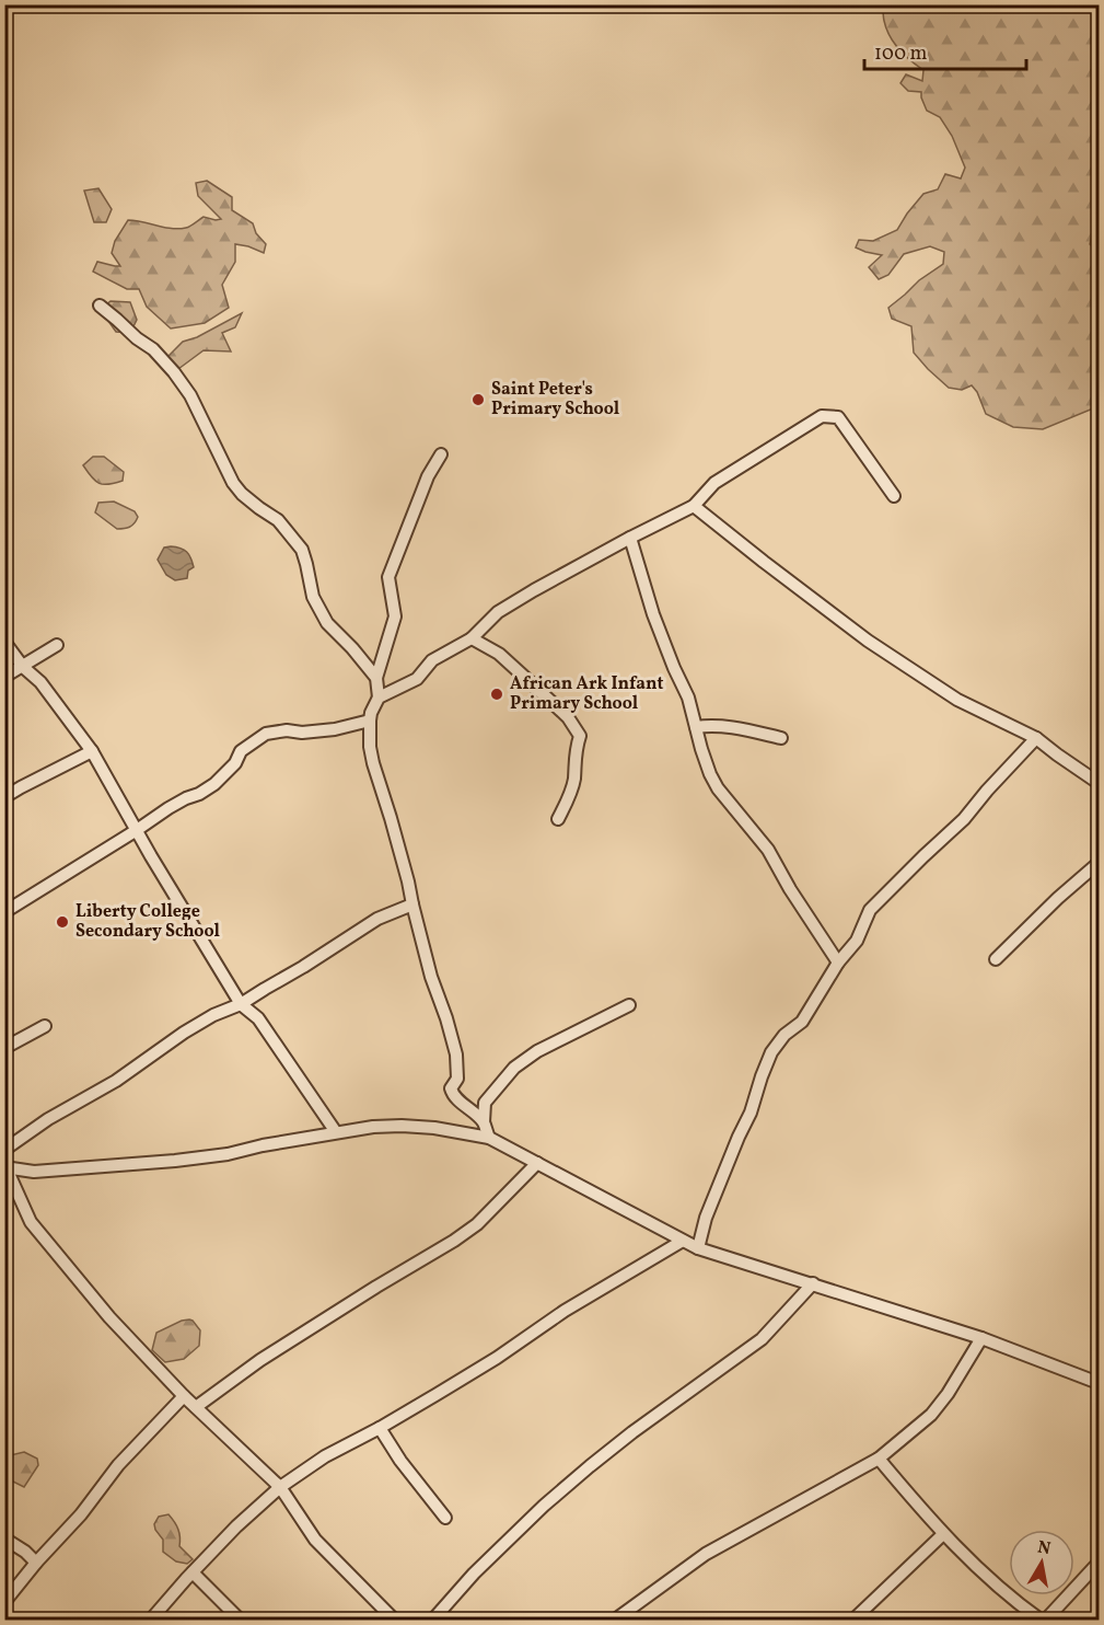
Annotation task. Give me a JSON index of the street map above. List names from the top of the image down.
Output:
{
  "places": ["Saint Peter's Primary School", "African Ark Infant Primary School", "Liberty College Secondary School"],
  "scale_bar": "100 m",
  "north": "top"
}
